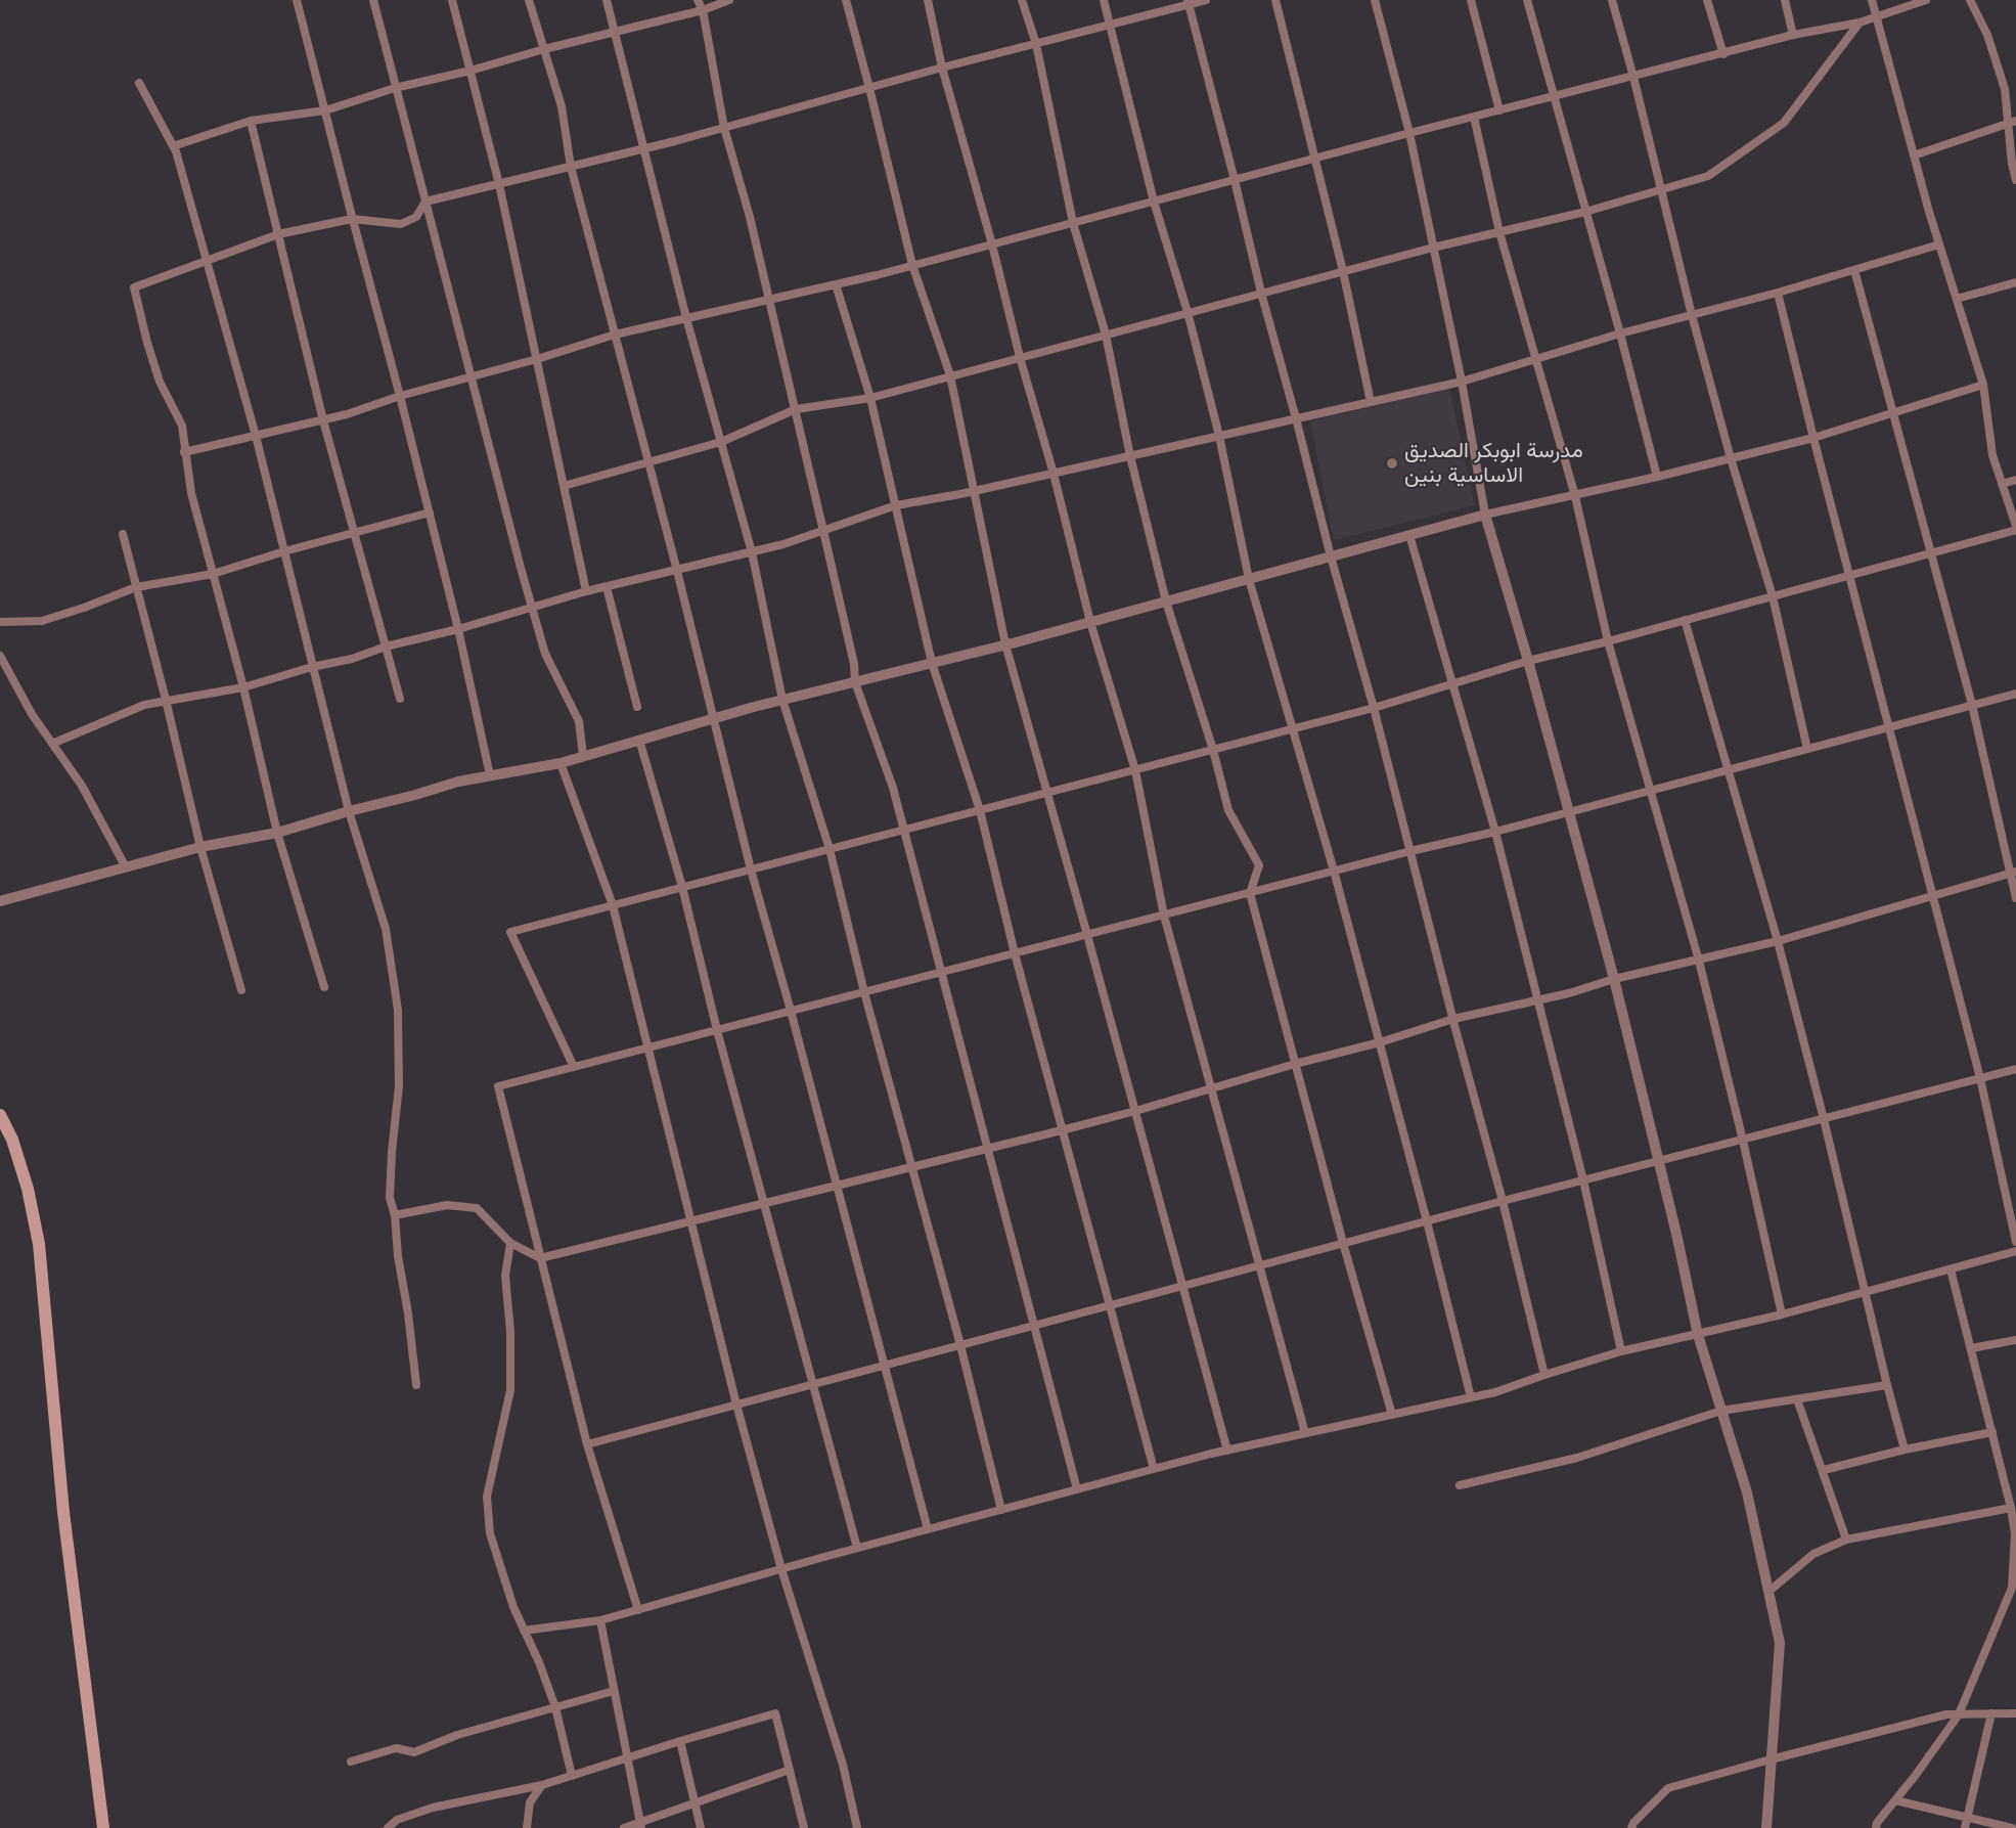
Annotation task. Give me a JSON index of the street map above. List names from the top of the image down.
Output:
{
  "places": ["مدرسة ابوبكر الصديق الاساسية بنين"]
}
